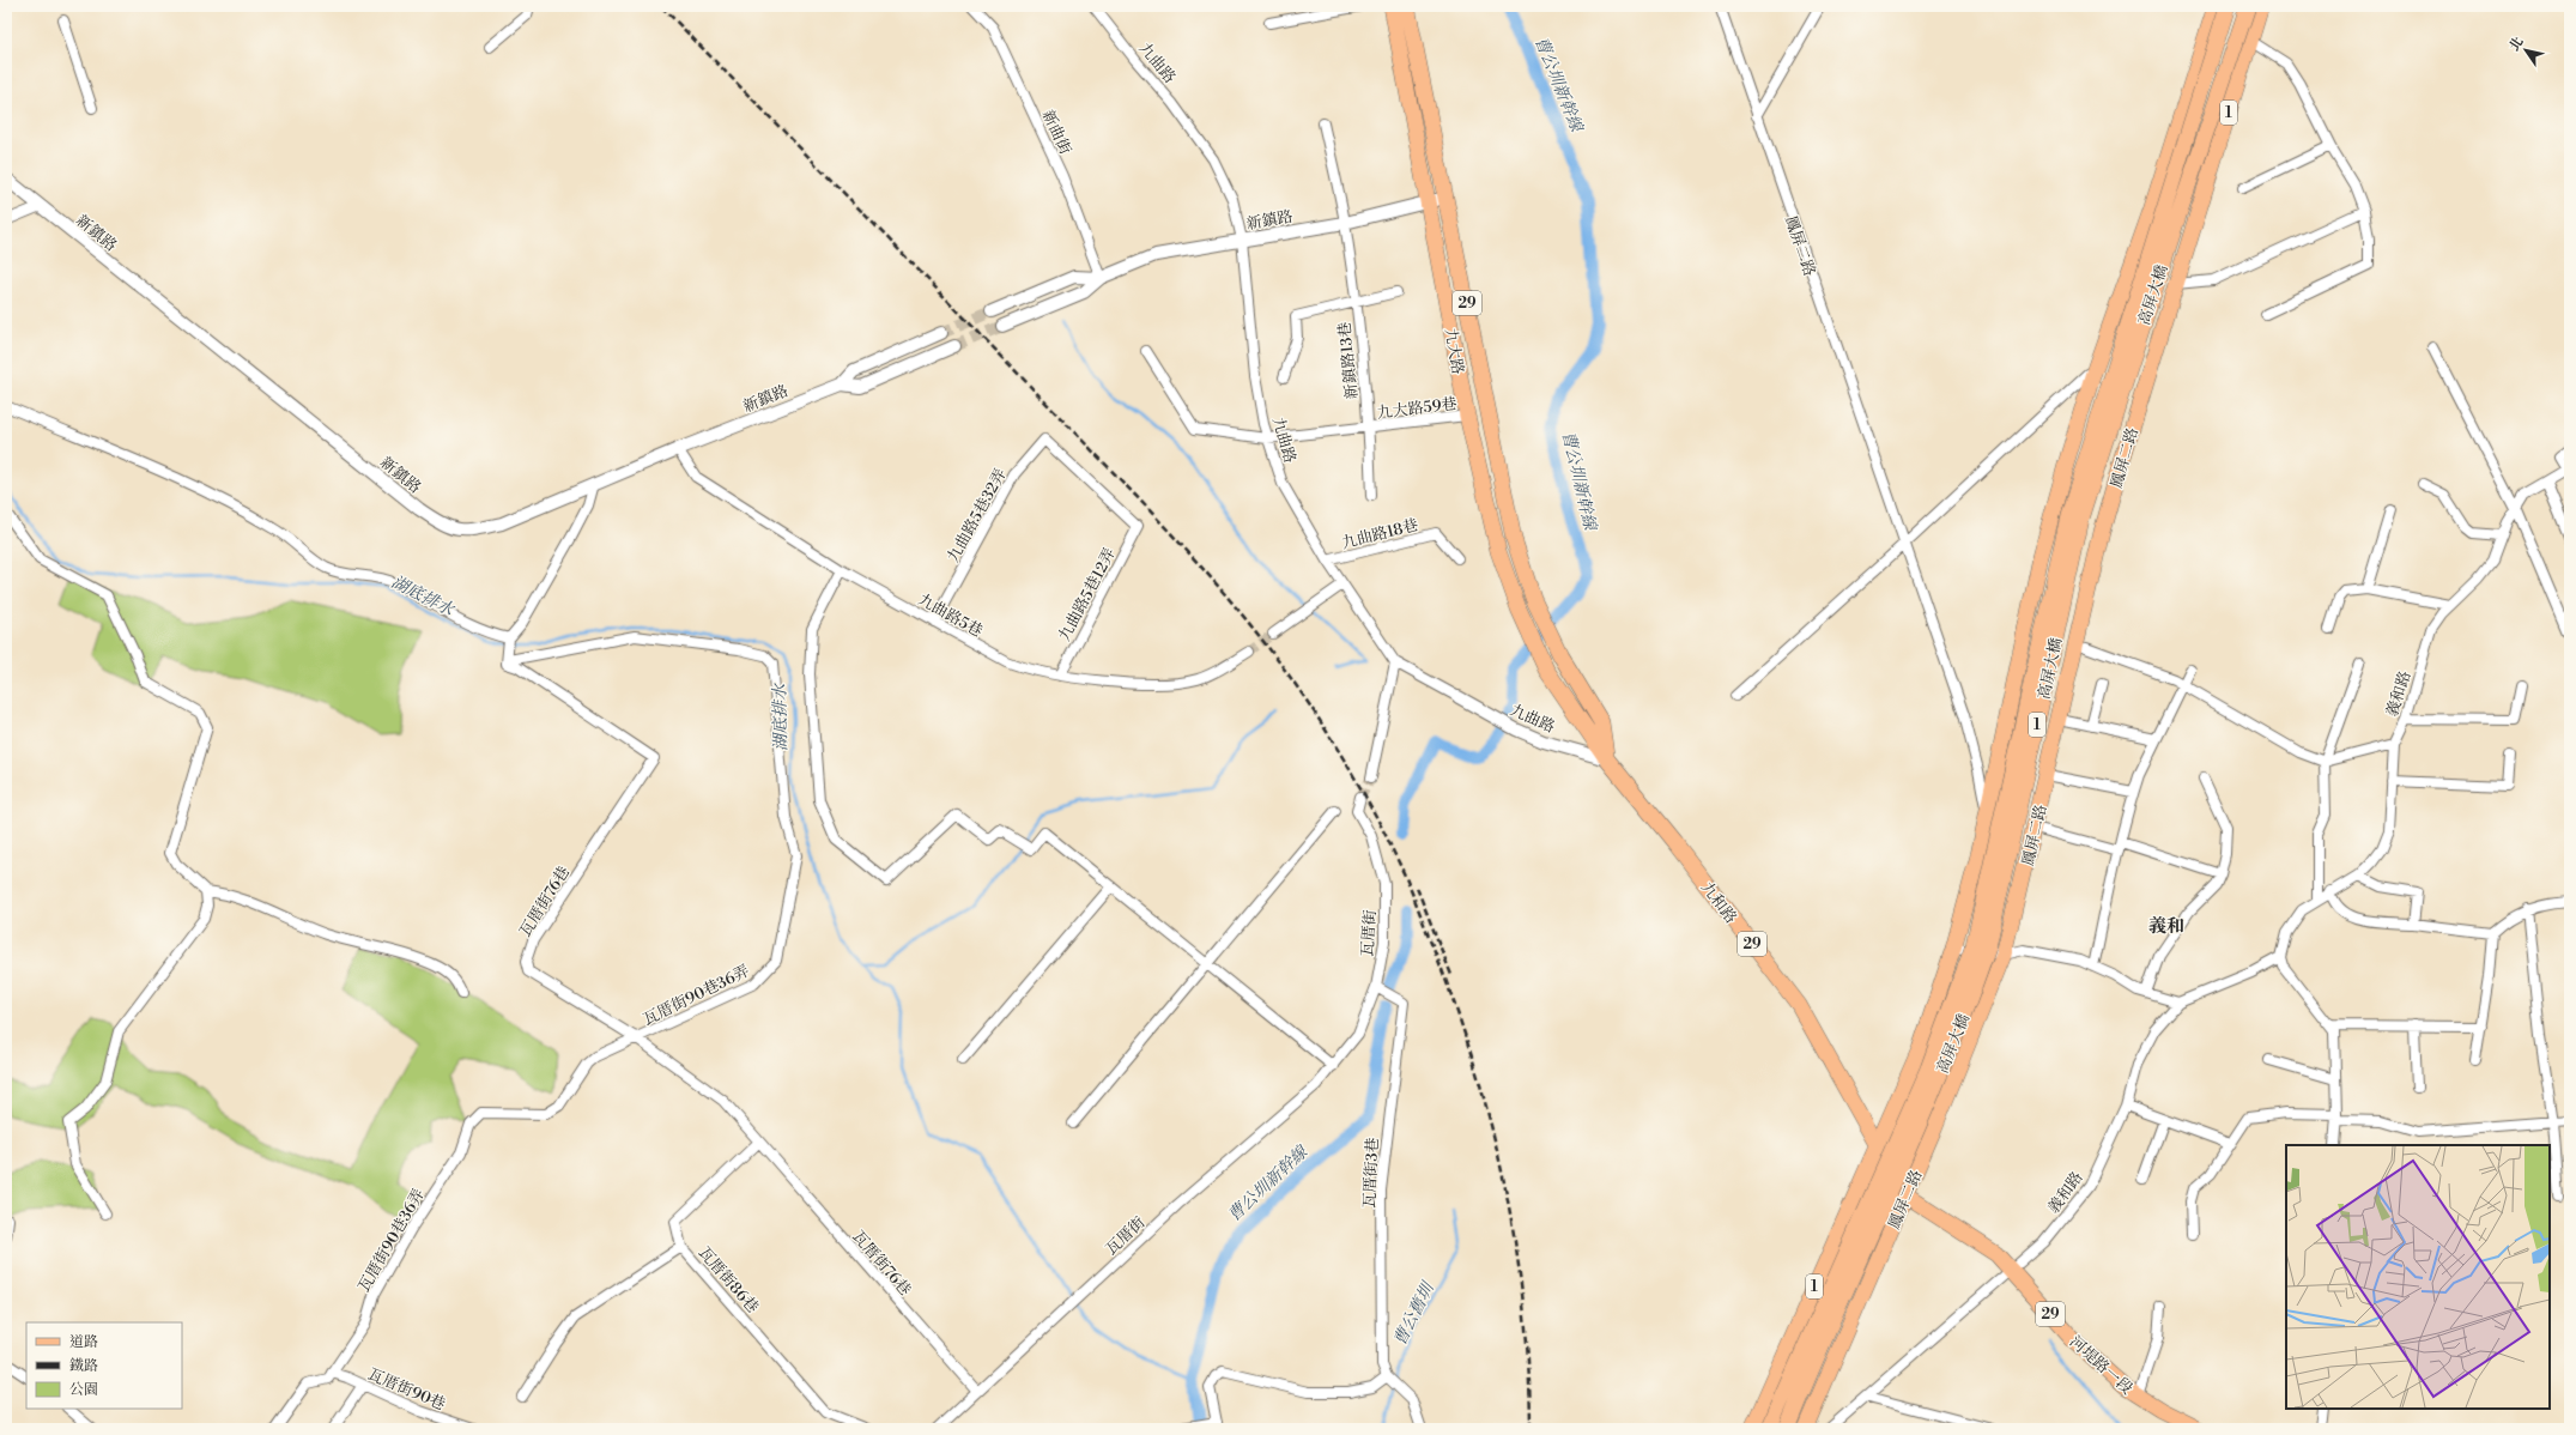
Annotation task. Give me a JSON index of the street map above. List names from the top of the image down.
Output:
{
  "streets": {
    "main road": [
      "1",
      "鳳屏二路",
      "高屏大橋",
      "29",
      "九大路",
      "九和路",
      "河堤路一段"
    ],
    "street": [
      "九曲路",
      "新曲街",
      "新鎮路",
      "新鎮路13巷",
      "九大路59巷",
      "九曲路5巷32弄",
      "九曲路18巷",
      "九曲路5巷12弄",
      "九曲路5巷",
      "義和路",
      "瓦厝街76巷",
      "瓦厝街",
      "瓦厝街90巷36弄",
      "瓦厝街3巷",
      "瓦厝街86巷",
      "瓦厝街90巷"
    ]
  },
  "crossings": [
    ["九曲路", "新鎮路"],
    ["九曲路", "九大路"],
    ["九曲路", "九大路59巷"],
    ["九曲路", "九曲路18巷"],
    ["九曲路", "九和路"],
    ["1", "鳳屏二路"],
    ["新曲街", "新鎮路"],
    ["新鎮路", "九大路"],
    ["新鎮路", "新鎮路13巷"],
    ["新鎮路", "九曲路5巷"],
    ["鳳屏二路", "九和路"],
    ["鳳屏二路", "河堤路一段"],
    ["九大路", "九大路59巷"],
    ["九大路", "九和路"],
    ["新鎮路13巷", "九大路59巷"],
    ["九曲路5巷32弄", "九曲路5巷12弄"],
    ["九曲路5巷32弄", "九曲路5巷"],
    ["九曲路5巷12弄", "九曲路5巷"],
    ["義和路", "河堤路一段"],
    ["瓦厝街76巷", "瓦厝街"],
    ["瓦厝街76巷", "瓦厝街90巷36弄"],
    ["瓦厝街76巷", "瓦厝街86巷"],
    ["九和路", "河堤路一段"],
    ["瓦厝街", "瓦厝街3巷"],
    ["瓦厝街90巷36弄", "瓦厝街90巷"]
  ],
  "districts": ["義和"],
  "water": ["曹公圳新幹線", "湖底排水", "曹公舊圳"],
  "legend": ["道路", "鐵路", "公園"],
  "north": "top left"
}
